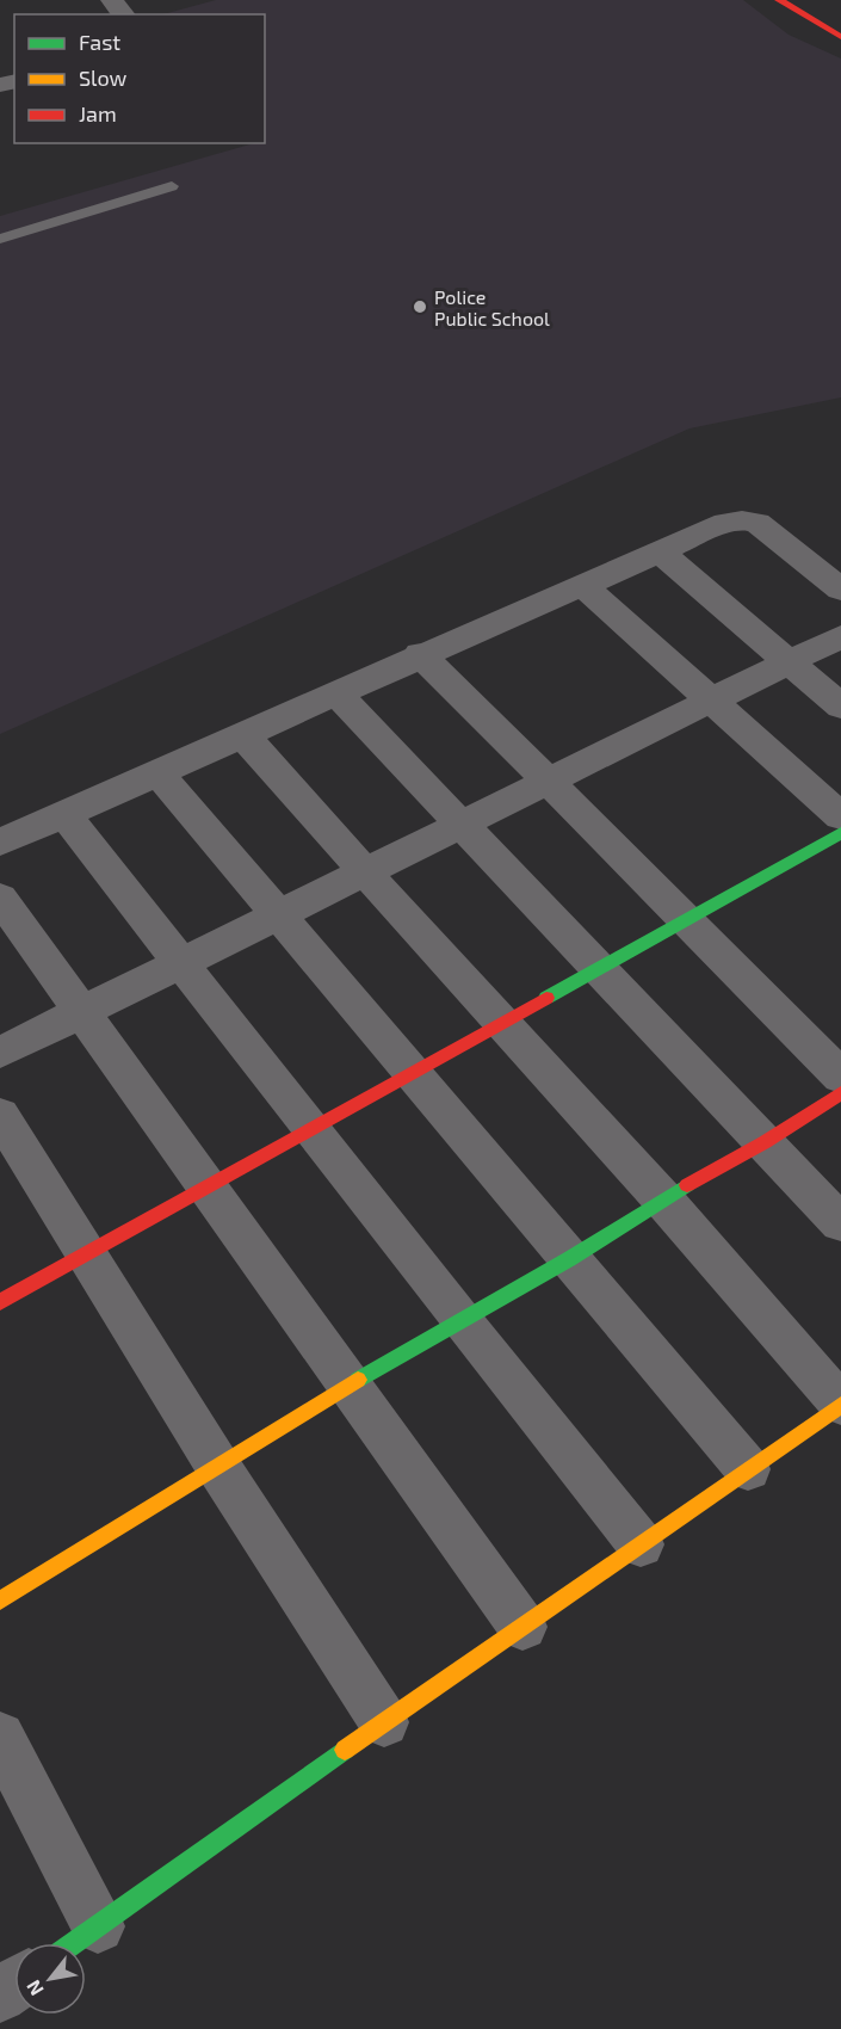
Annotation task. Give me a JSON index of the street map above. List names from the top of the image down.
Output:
{
  "places": ["Police Public School"],
  "legend": ["Fast", "Slow", "Jam"],
  "north": "bottom left"
}
